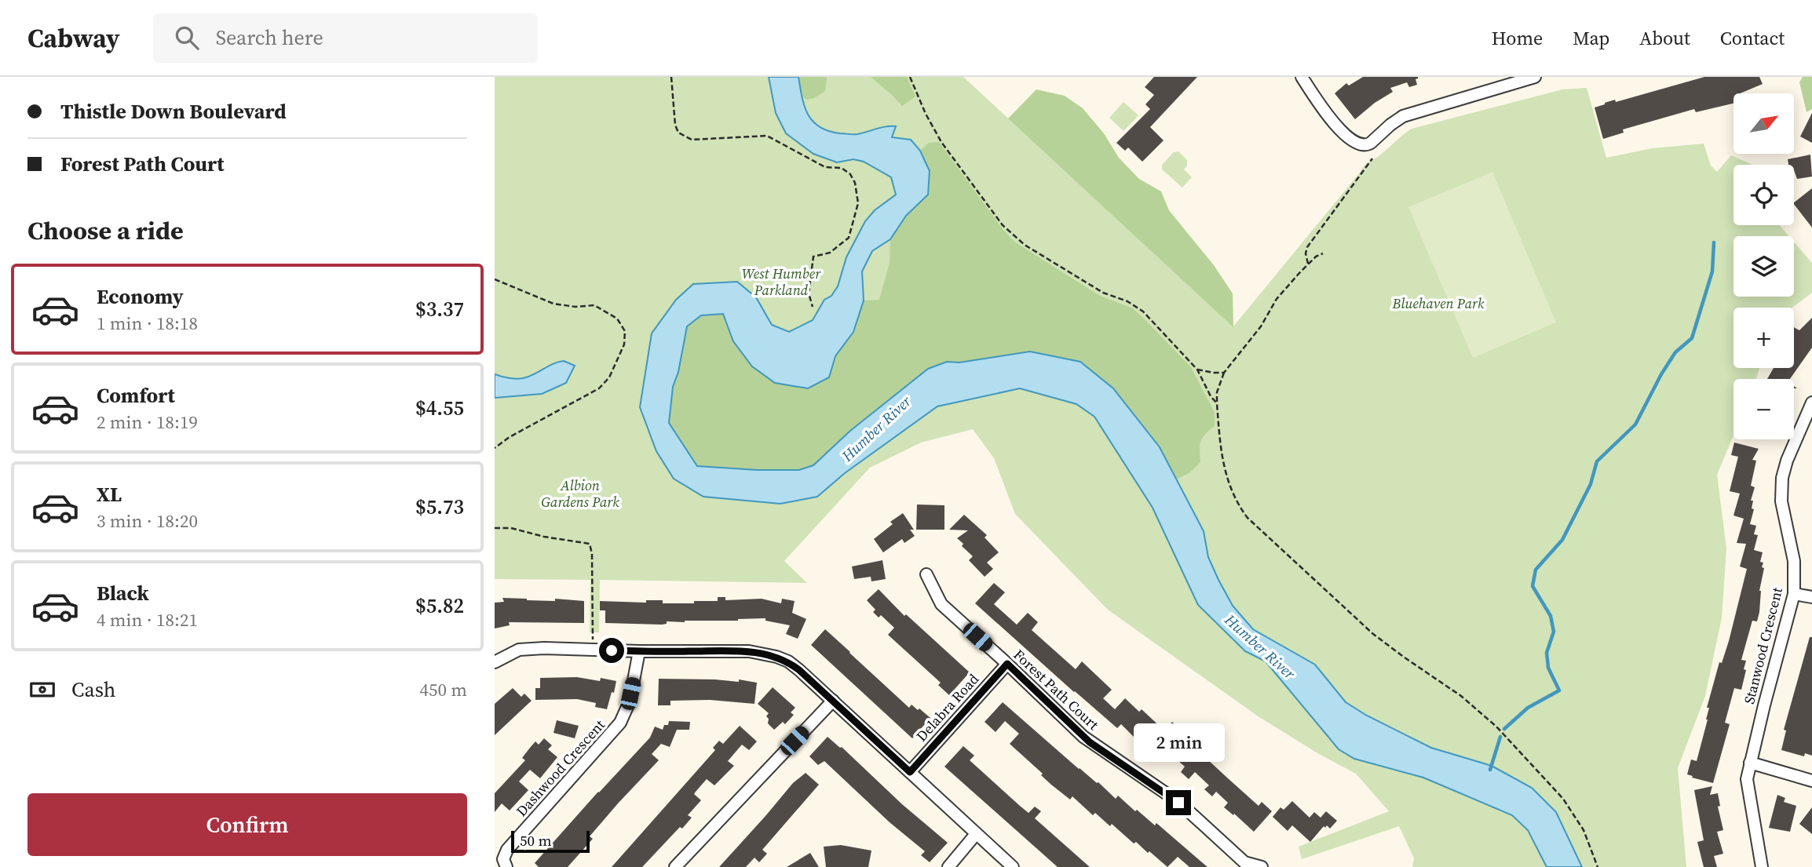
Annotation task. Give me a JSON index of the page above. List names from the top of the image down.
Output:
{
  "streets": {
    "street": [
      "Stanwood Crescent",
      "Forest Path Court",
      "Delabra Road",
      "Dashwood Crescent"
    ]
  },
  "crossings": [
    ["Forest Path Court", "Delabra Road"]
  ],
  "water": ["Humber River"],
  "parks": ["West Humber Parkland", "Bluehaven Park", "Albion Gardens Park"],
  "scale_bar": "50 m",
  "north": "top right",
  "page": {
    "header": "Cabway",
    "search": "Search here",
    "nav": [
      "Home",
      "Map",
      "About",
      "Contact"
    ],
    "banner": ["Thistle Down Boulevard", "Forest Path Court"],
    "map_buttons": ["+", "−"],
    "heading": "Choose a ride",
    "list": [
      {
        "name": "Economy",
        "note": "1 min · 18:18",
        "value": "$3.37"
      },
      {
        "name": "Comfort",
        "note": "2 min · 18:19",
        "value": "$4.55"
      },
      {
        "name": "XL",
        "note": "3 min · 18:20",
        "value": "$5.73"
      },
      {
        "name": "Black",
        "note": "4 min · 18:21",
        "value": "$5.82"
      }
    ],
    "pay": ["Cash", "450 m"],
    "bubble": "2 min",
    "buttons": "Confirm",
    "scale": "50 m"
  }
}
